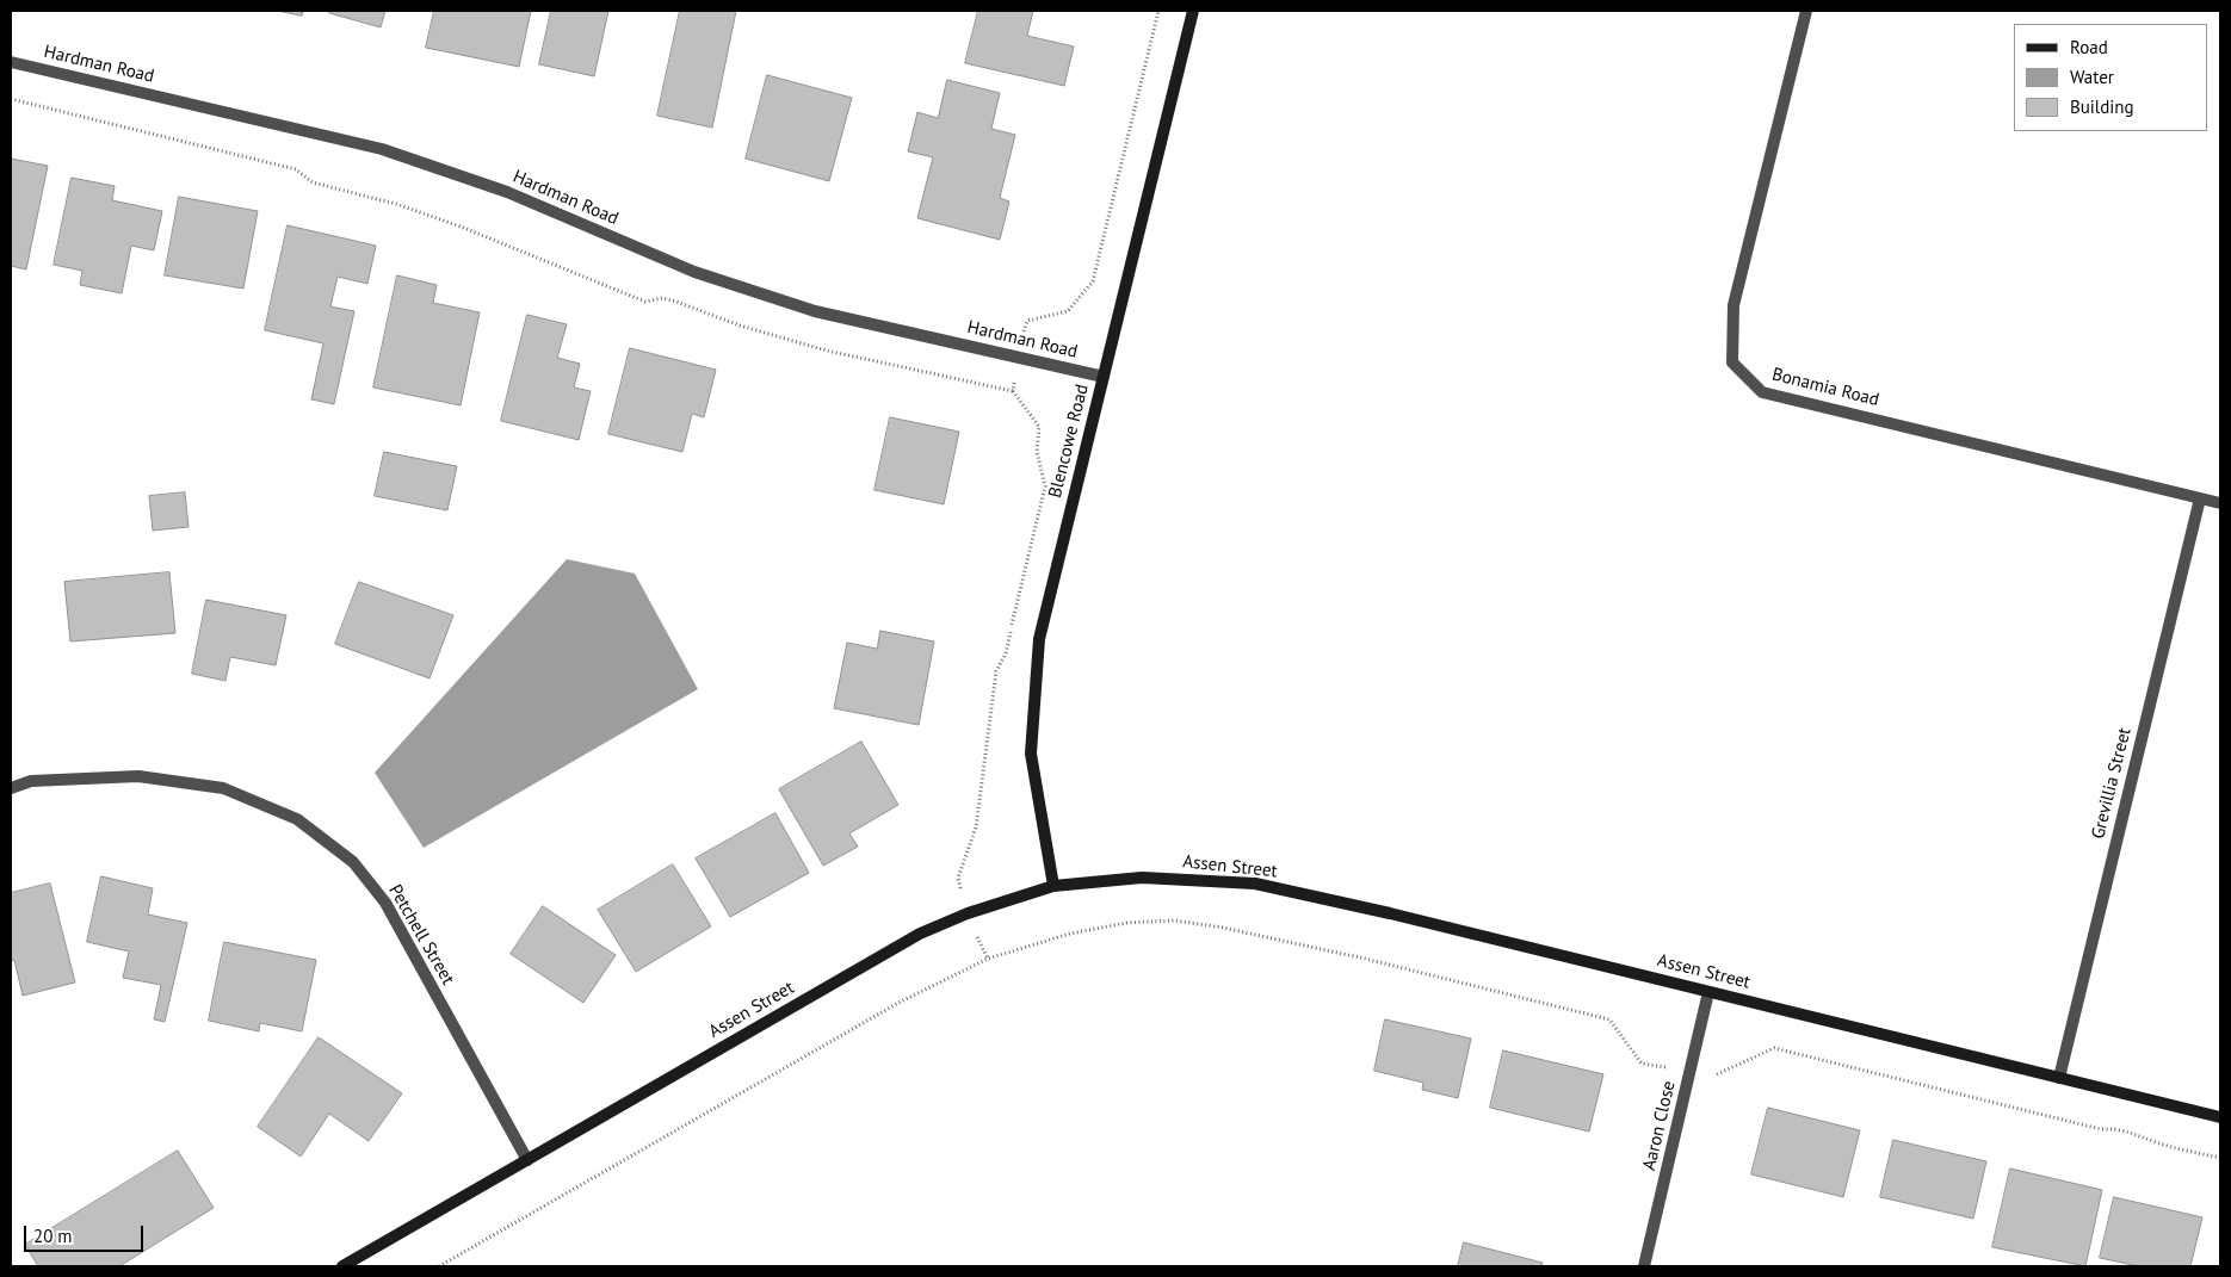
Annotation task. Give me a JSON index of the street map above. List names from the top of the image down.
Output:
{
  "streets": {
    "street": [
      "Hardman Road",
      "Bonamia Road",
      "Blencowe Road",
      "Grevillia Street",
      "Assen Street",
      "Petchell Street",
      "Aaron Close"
    ]
  },
  "crossings": [
    ["Hardman Road", "Blencowe Road"],
    ["Bonamia Road", "Grevillia Street"],
    ["Blencowe Road", "Assen Street"],
    ["Grevillia Street", "Assen Street"],
    ["Assen Street", "Petchell Street"],
    ["Assen Street", "Aaron Close"]
  ],
  "legend": ["Road", "Water", "Building"],
  "scale_bar": "20 m"
}
